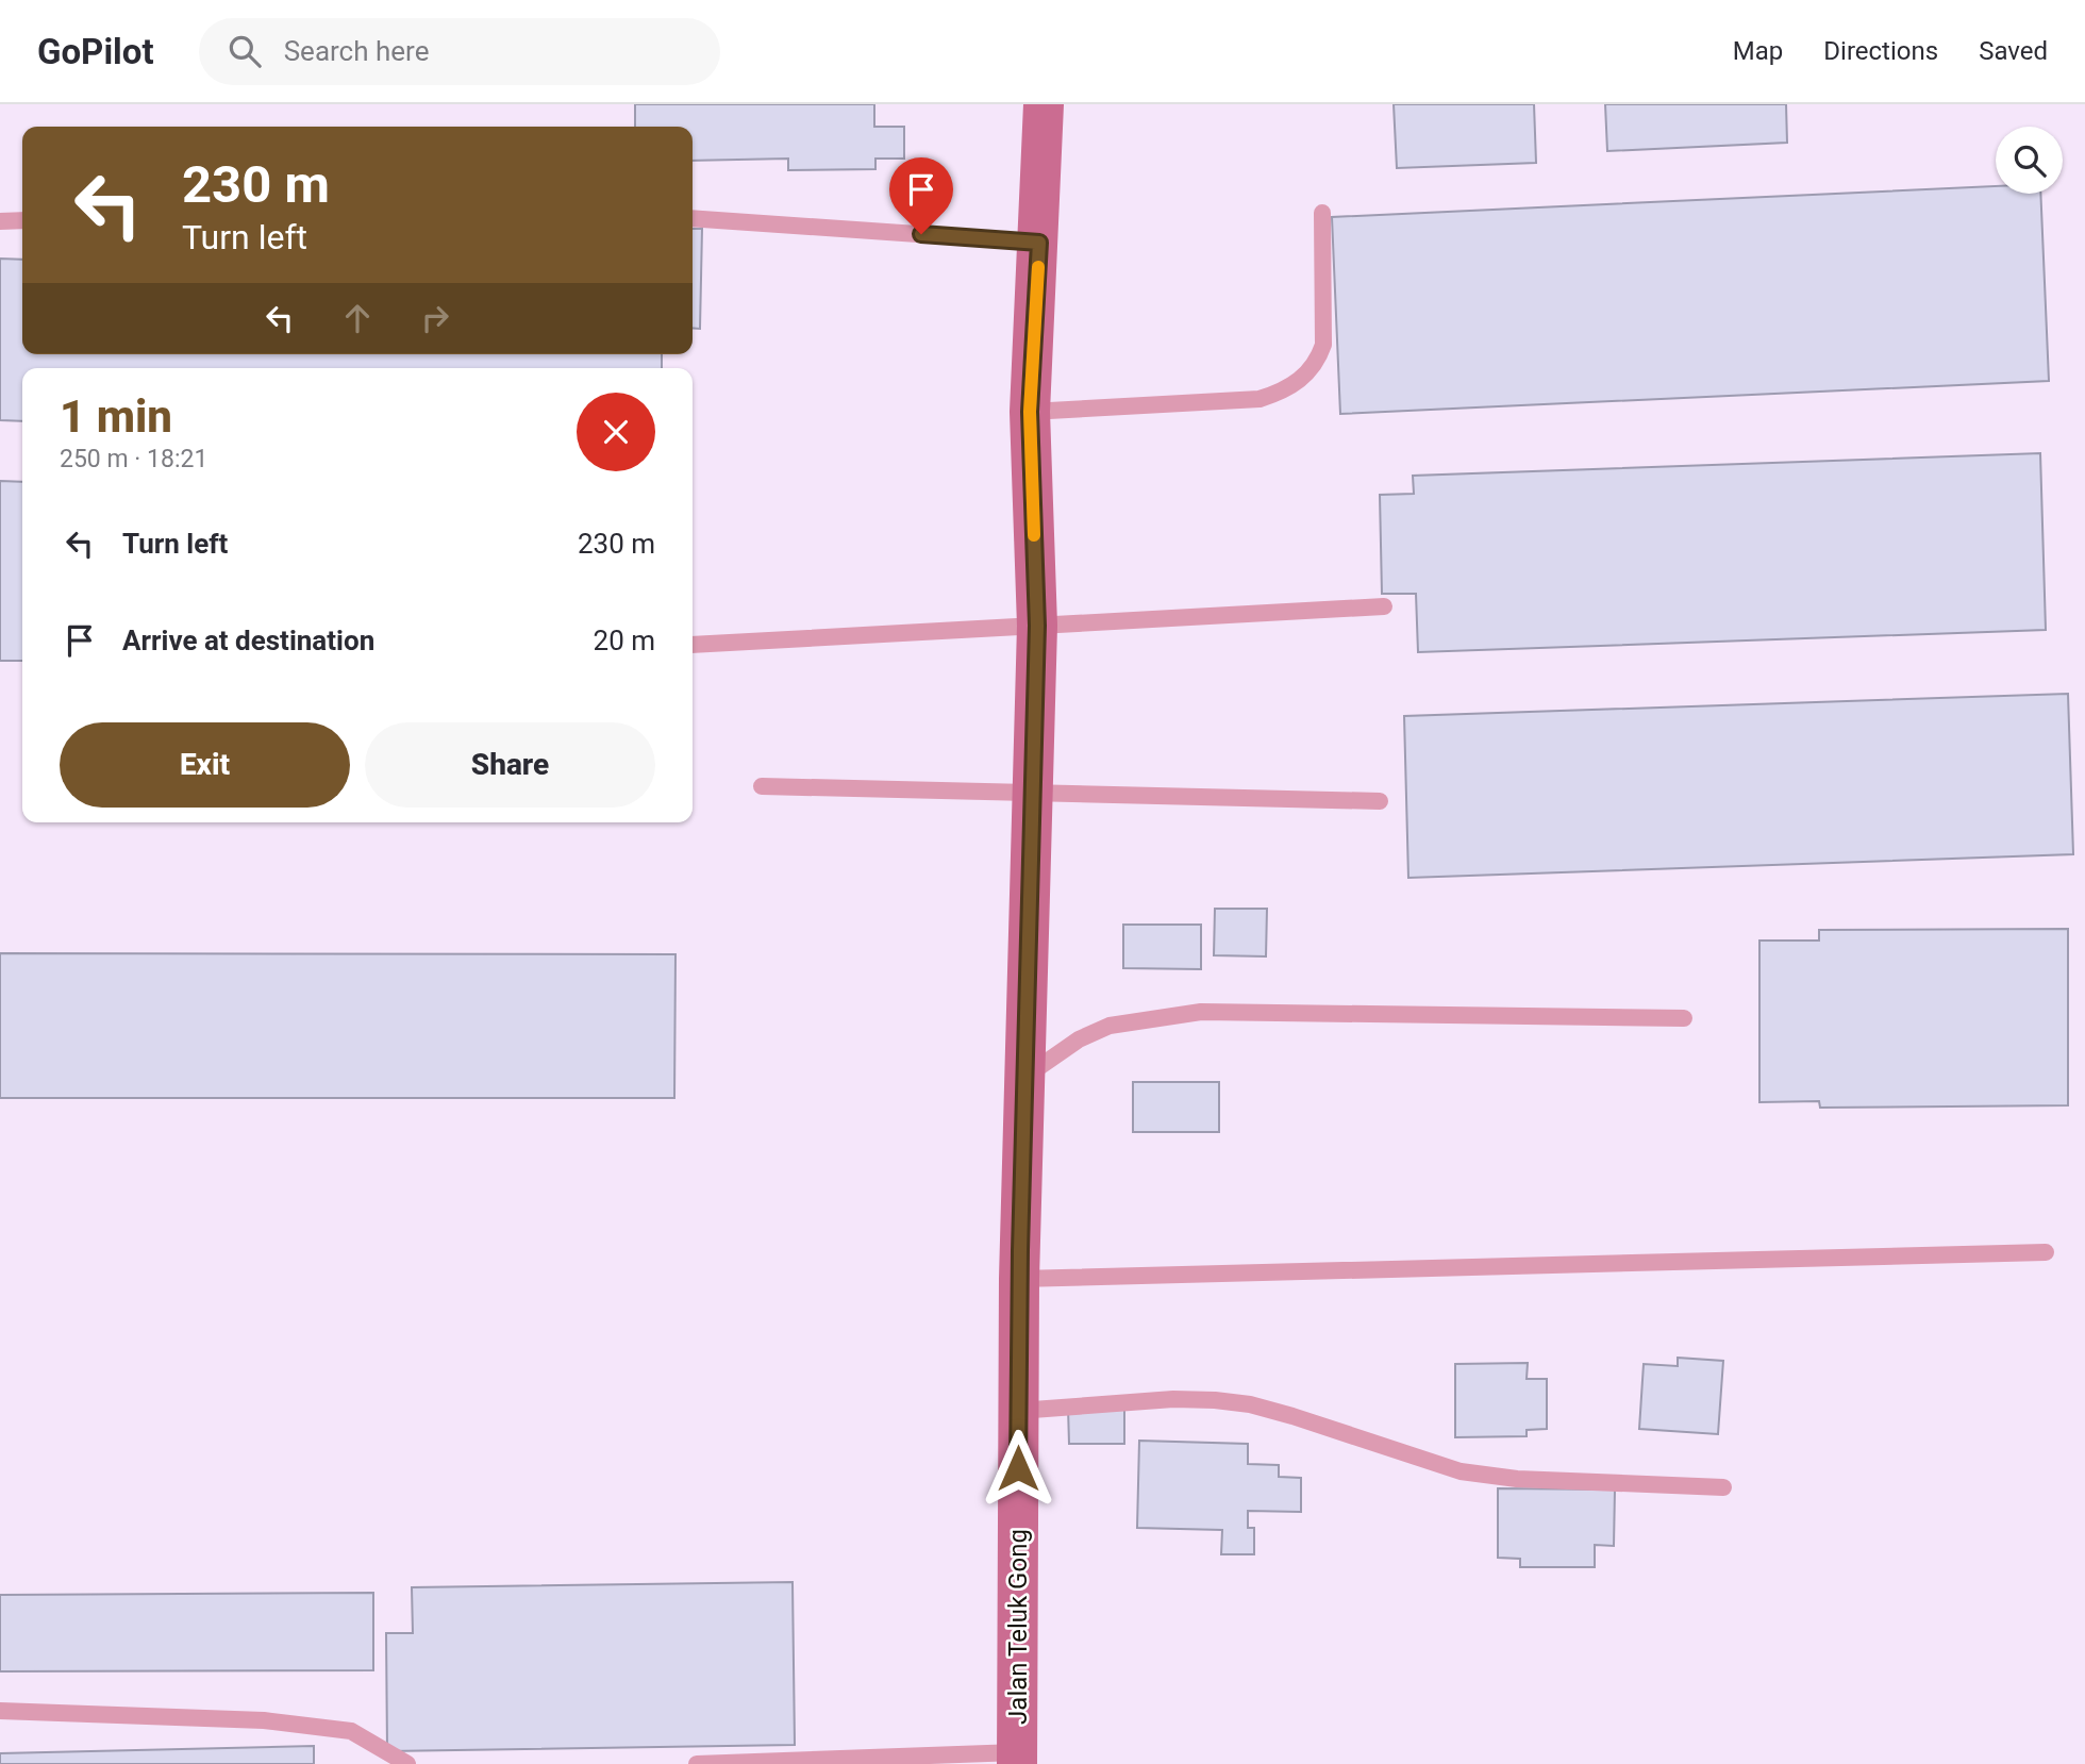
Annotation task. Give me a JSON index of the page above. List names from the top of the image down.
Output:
{
  "streets": {
    "street": ["Jalan Teluk Gong"]
  },
  "page": {
    "header": "GoPilot",
    "search": "Search here",
    "nav": ["Map", "Directions", "Saved"],
    "turn": ["230 m", "Turn left"],
    "heading": ["1 min", "250 m · 18:21"],
    "list": [
      {
        "name": "Turn left",
        "value": "230 m"
      },
      {
        "name": "Arrive at destination",
        "value": "20 m"
      }
    ],
    "buttons": ["Exit", "Share"]
  }
}
